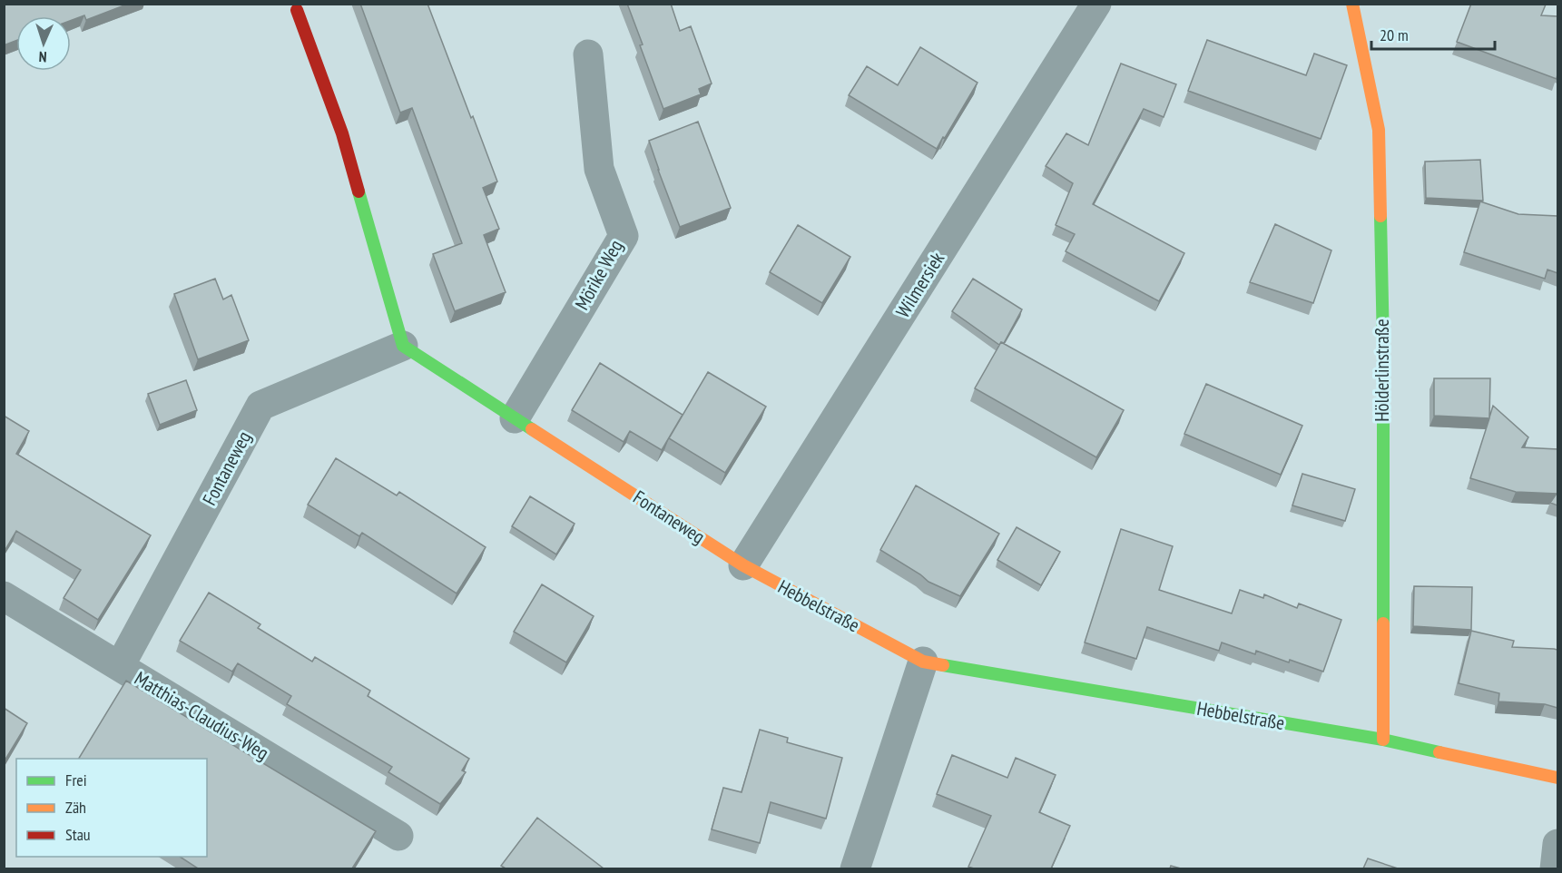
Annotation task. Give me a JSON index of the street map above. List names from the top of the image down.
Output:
{
  "streets": {
    "street": [
      "Mörike Weg",
      "Wilmersiek",
      "Hölderlinstraße",
      "Fontaneweg",
      "Hebbelstraße",
      "Matthias-Claudius-Weg"
    ]
  },
  "crossings": [
    ["Mörike Weg", "Fontaneweg"],
    ["Wilmersiek", "Fontaneweg"],
    ["Wilmersiek", "Hebbelstraße"],
    ["Hölderlinstraße", "Hebbelstraße"],
    ["Fontaneweg", "Hebbelstraße"],
    ["Fontaneweg", "Matthias-Claudius-Weg"]
  ],
  "legend": ["Frei", "Zäh", "Stau"],
  "scale_bar": "20 m",
  "north": "bottom"
}
